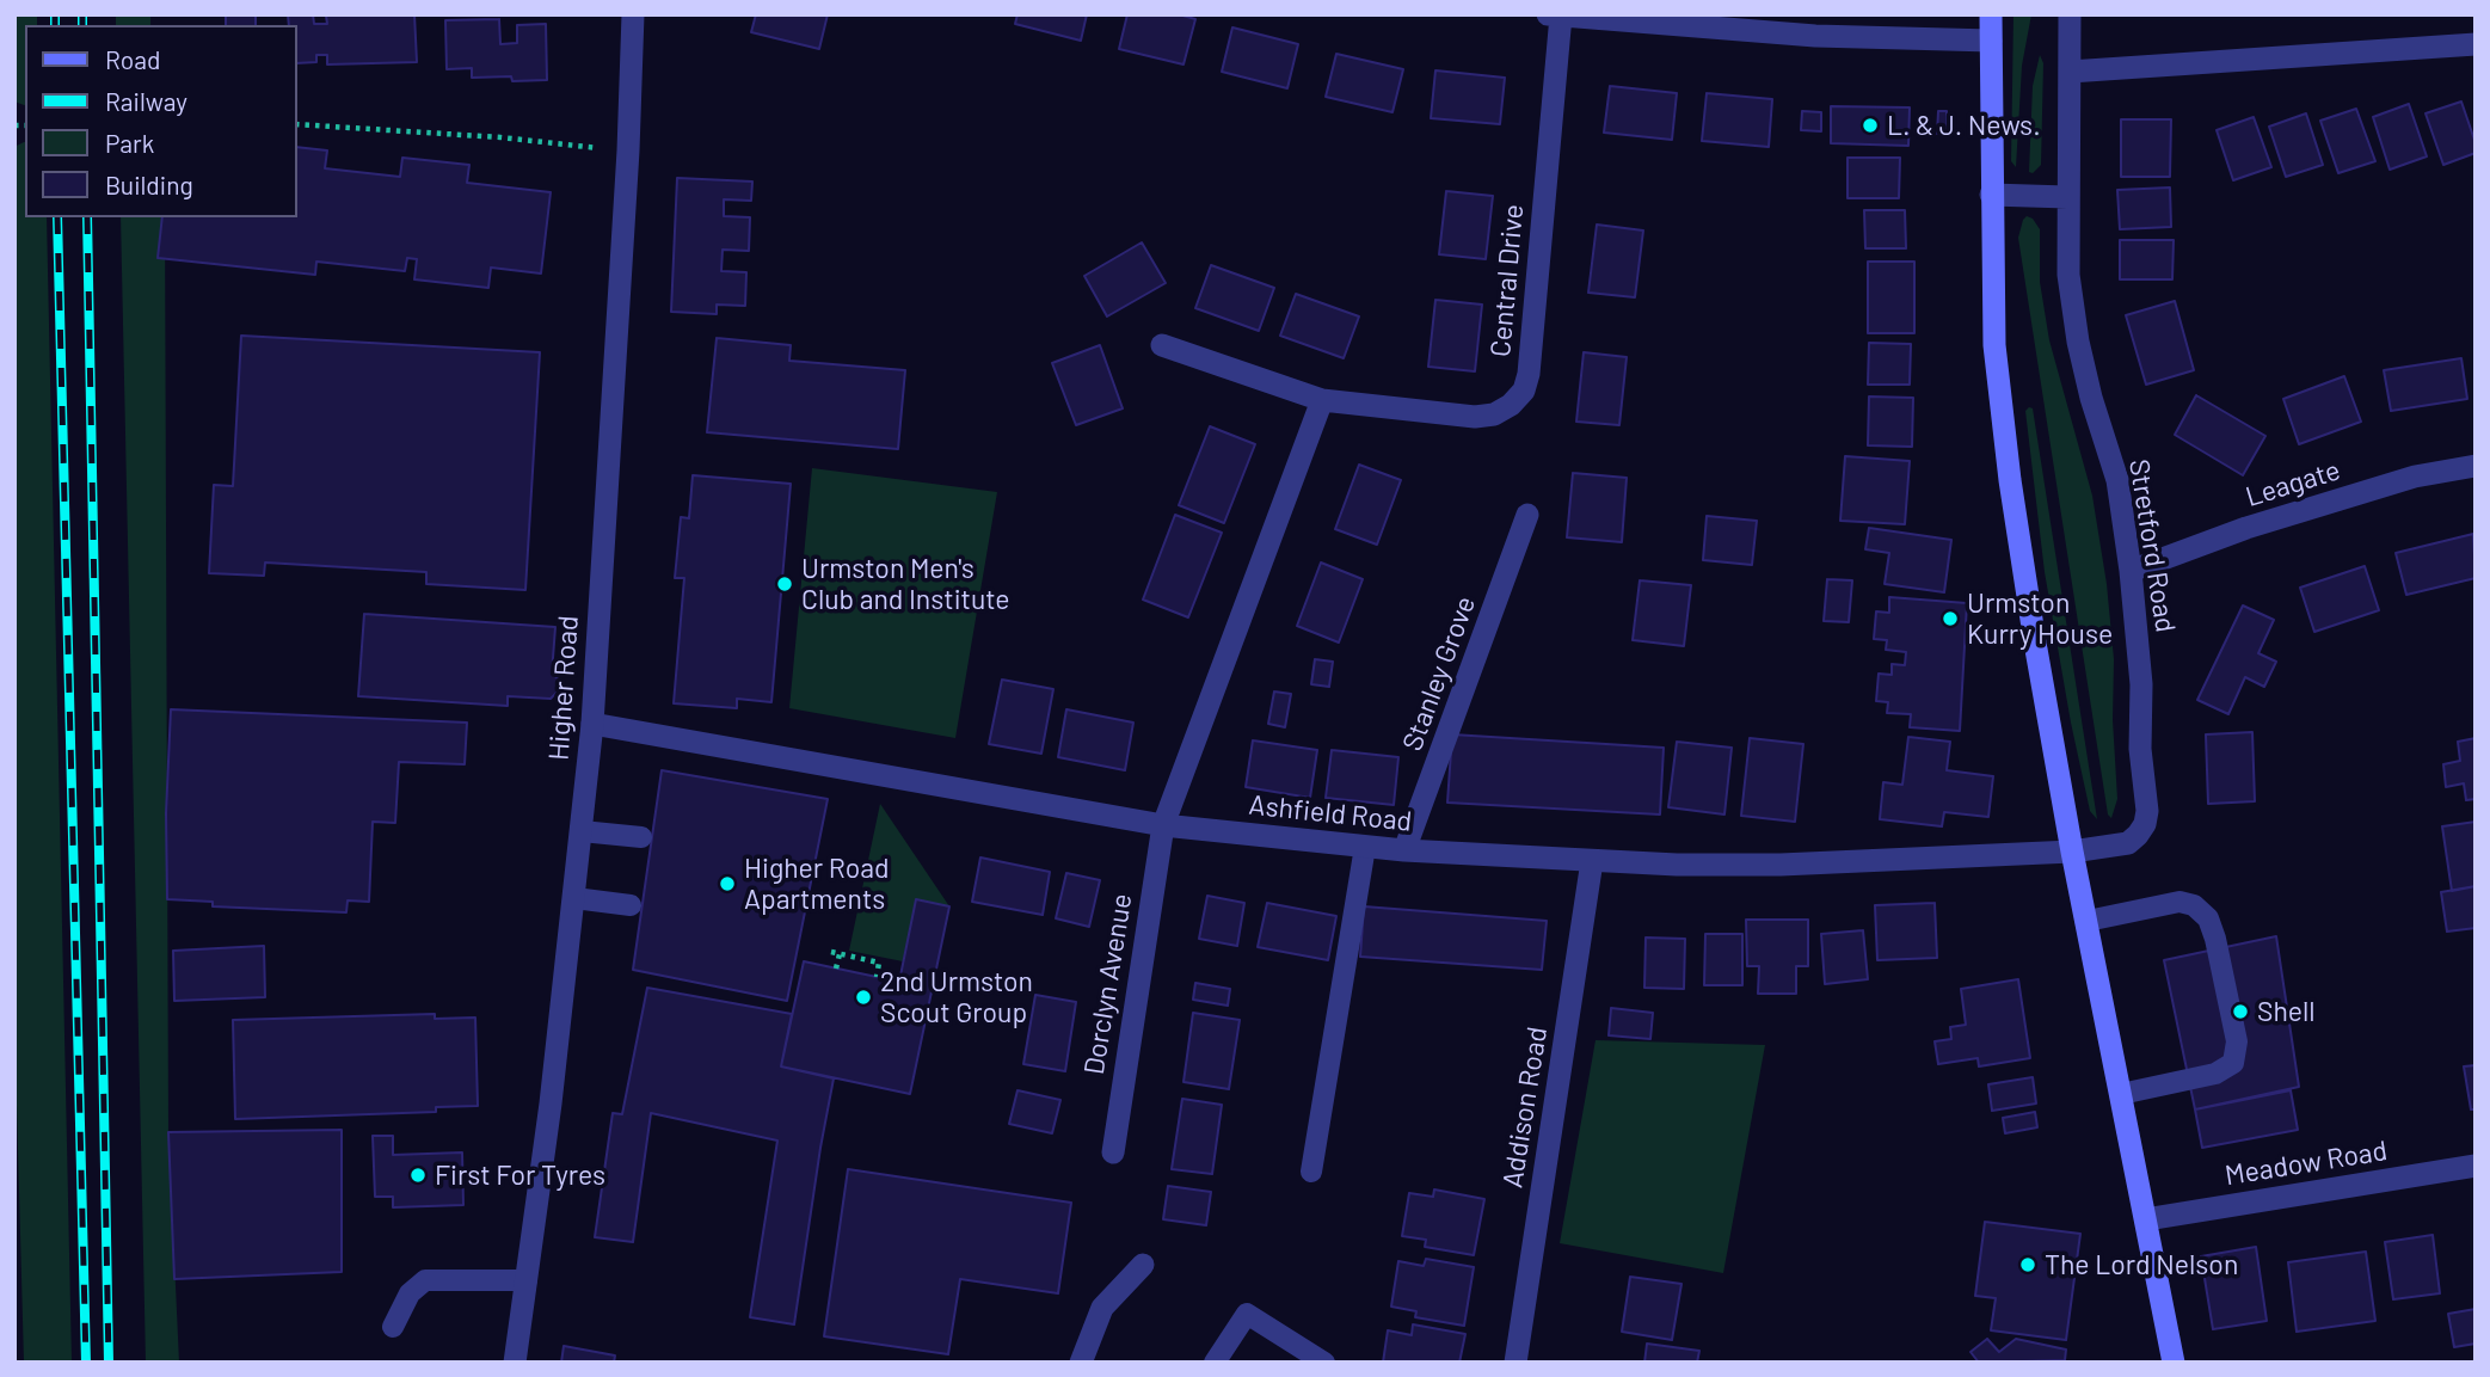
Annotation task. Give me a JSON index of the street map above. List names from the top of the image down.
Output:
{
  "streets": {
    "street": [
      "Central Drive",
      "Leagate",
      "Stretford Road",
      "Stanley Grove",
      "Higher Road",
      "Ashfield Road",
      "Dorclyn Avenue",
      "Addison Road",
      "Meadow Road"
    ]
  },
  "crossings": [
    ["Leagate", "Stretford Road"],
    ["Stretford Road", "Ashfield Road"],
    ["Stanley Grove", "Ashfield Road"],
    ["Higher Road", "Ashfield Road"],
    ["Ashfield Road", "Dorclyn Avenue"],
    ["Ashfield Road", "Addison Road"]
  ],
  "places": [
    "L. & J. News.",
    "Urmston Men's Club and Institute",
    "Urmston Kurry House",
    "Higher Road Apartments",
    "2nd Urmston Scout Group",
    "Shell",
    "First For Tyres",
    "The Lord Nelson"
  ],
  "legend": [
    "Road",
    "Railway",
    "Park",
    "Building"
  ]
}
